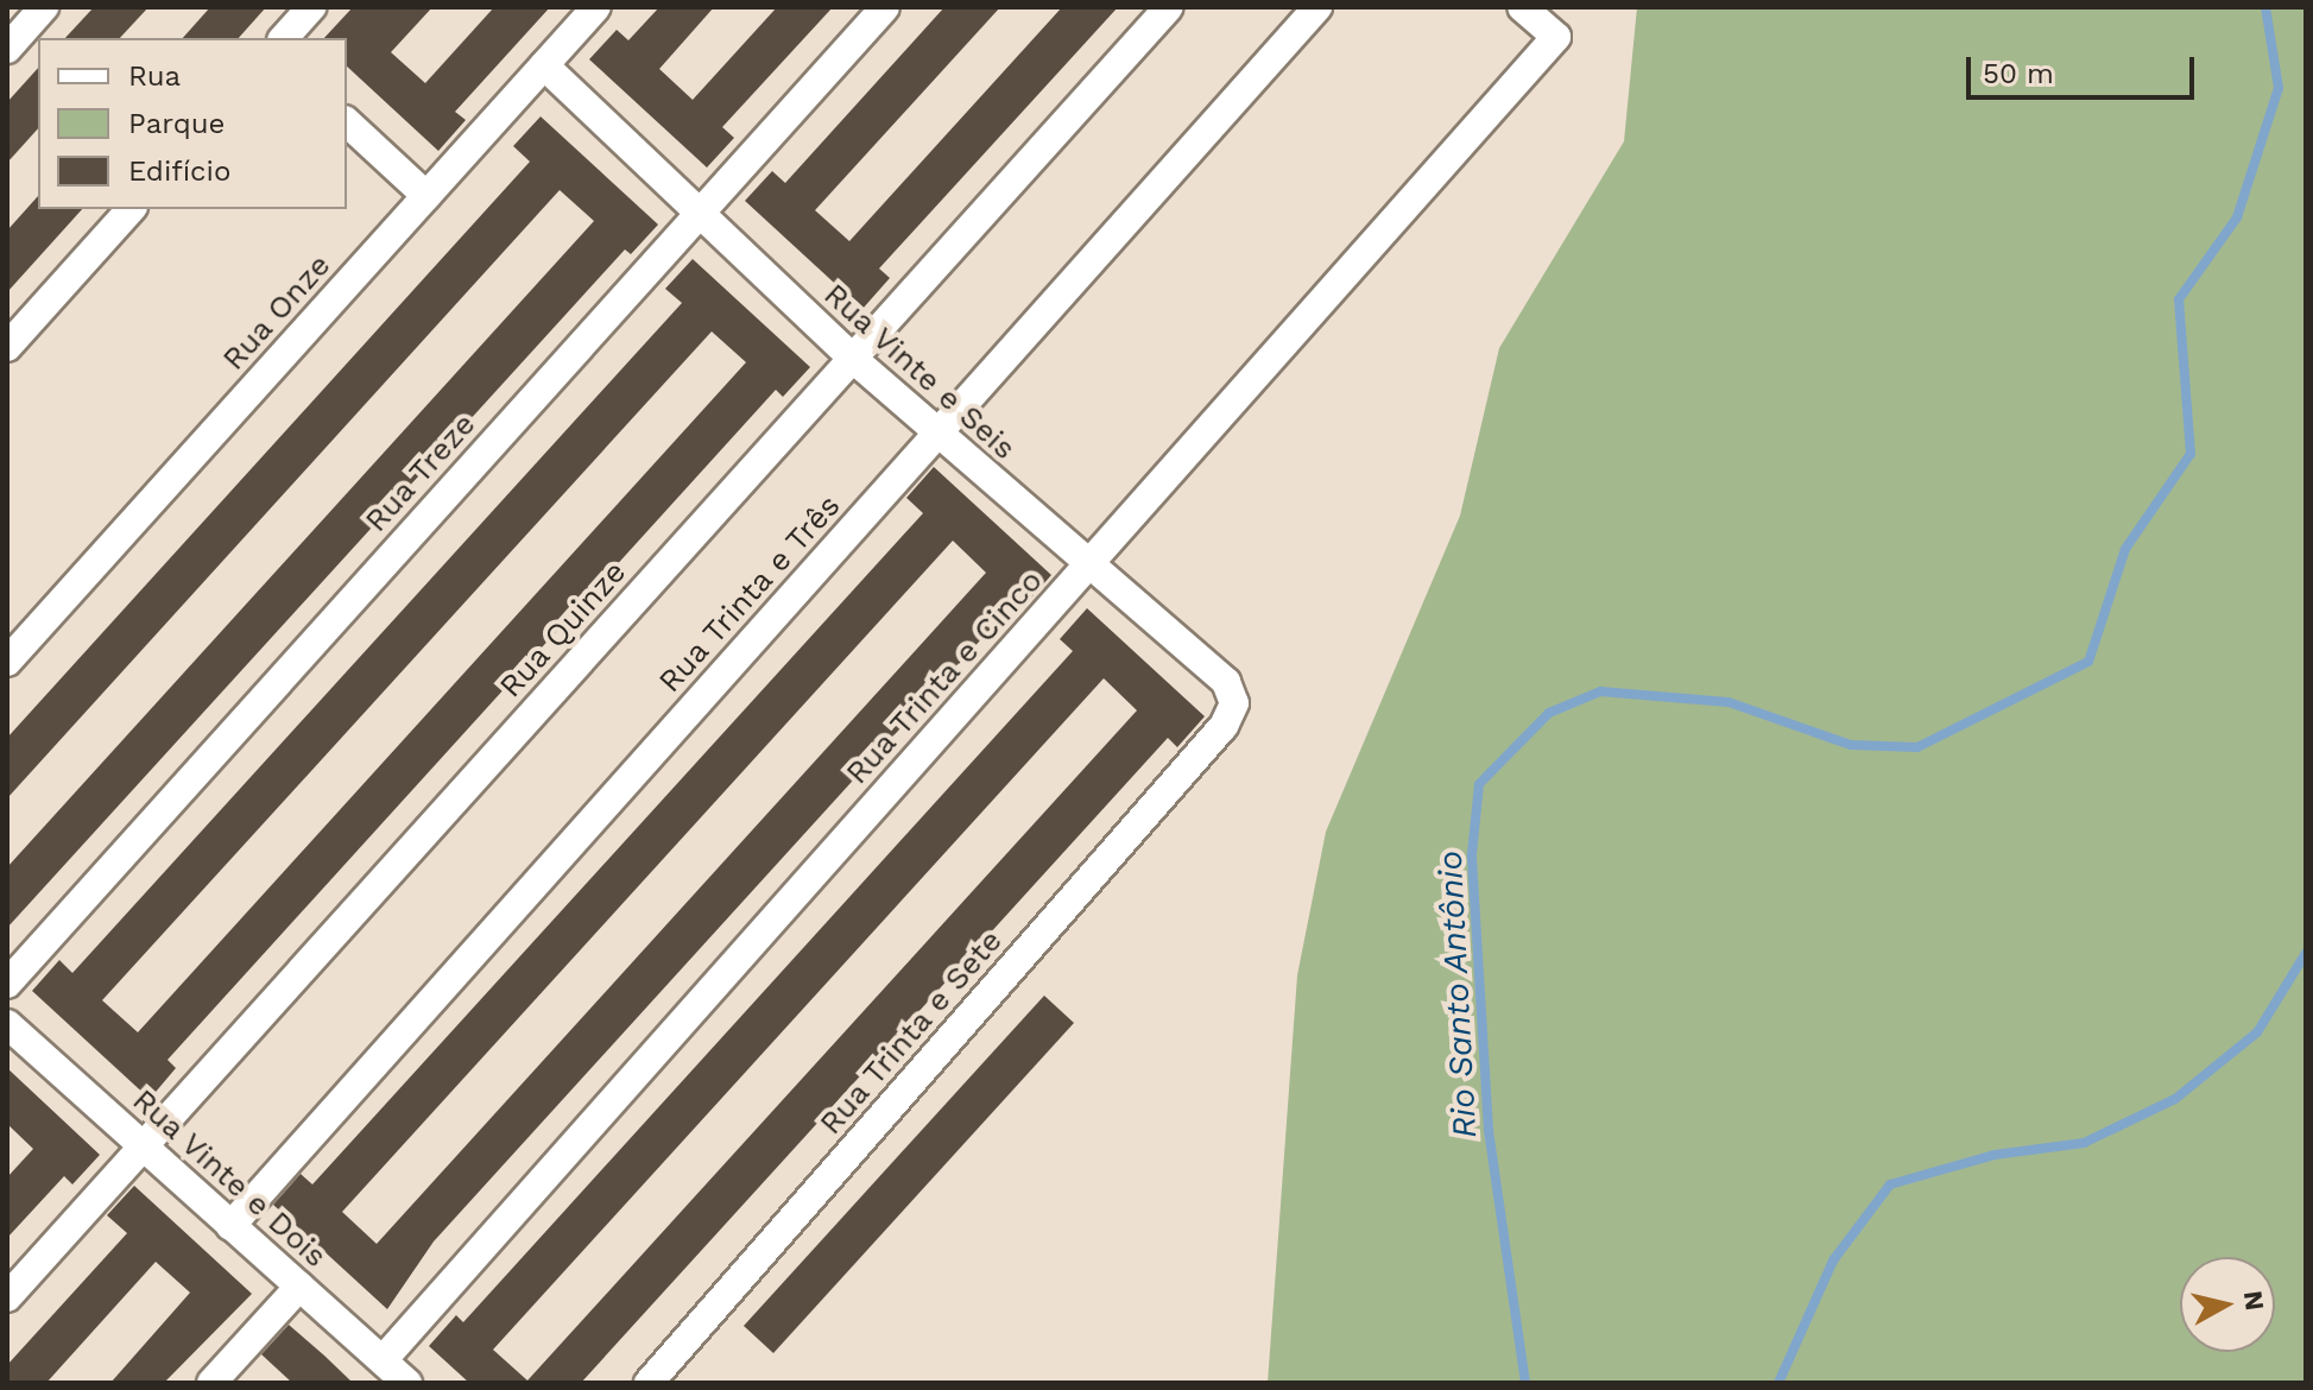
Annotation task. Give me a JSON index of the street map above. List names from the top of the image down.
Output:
{
  "streets": {
    "street": [
      "Rua Onze",
      "Rua Vinte e Seis",
      "Rua Treze",
      "Rua Trinta e Três",
      "Rua Quinze",
      "Rua Trinta e Cinco",
      "Rua Trinta e Sete",
      "Rua Vinte e Dois"
    ]
  },
  "crossings": [
    ["Rua Onze", "Rua Vinte e Seis"],
    ["Rua Vinte e Seis", "Rua Treze"],
    ["Rua Vinte e Seis", "Rua Trinta e Três"],
    ["Rua Vinte e Seis", "Rua Quinze"],
    ["Rua Vinte e Seis", "Rua Trinta e Cinco"],
    ["Rua Vinte e Seis", "Rua Trinta e Sete"],
    ["Rua Trinta e Três", "Rua Vinte e Dois"],
    ["Rua Quinze", "Rua Vinte e Dois"],
    ["Rua Trinta e Cinco", "Rua Vinte e Dois"]
  ],
  "water": ["Rio Santo Antônio"],
  "legend": ["Rua", "Parque", "Edifício"],
  "scale_bar": "50 m",
  "north": "right"
}
